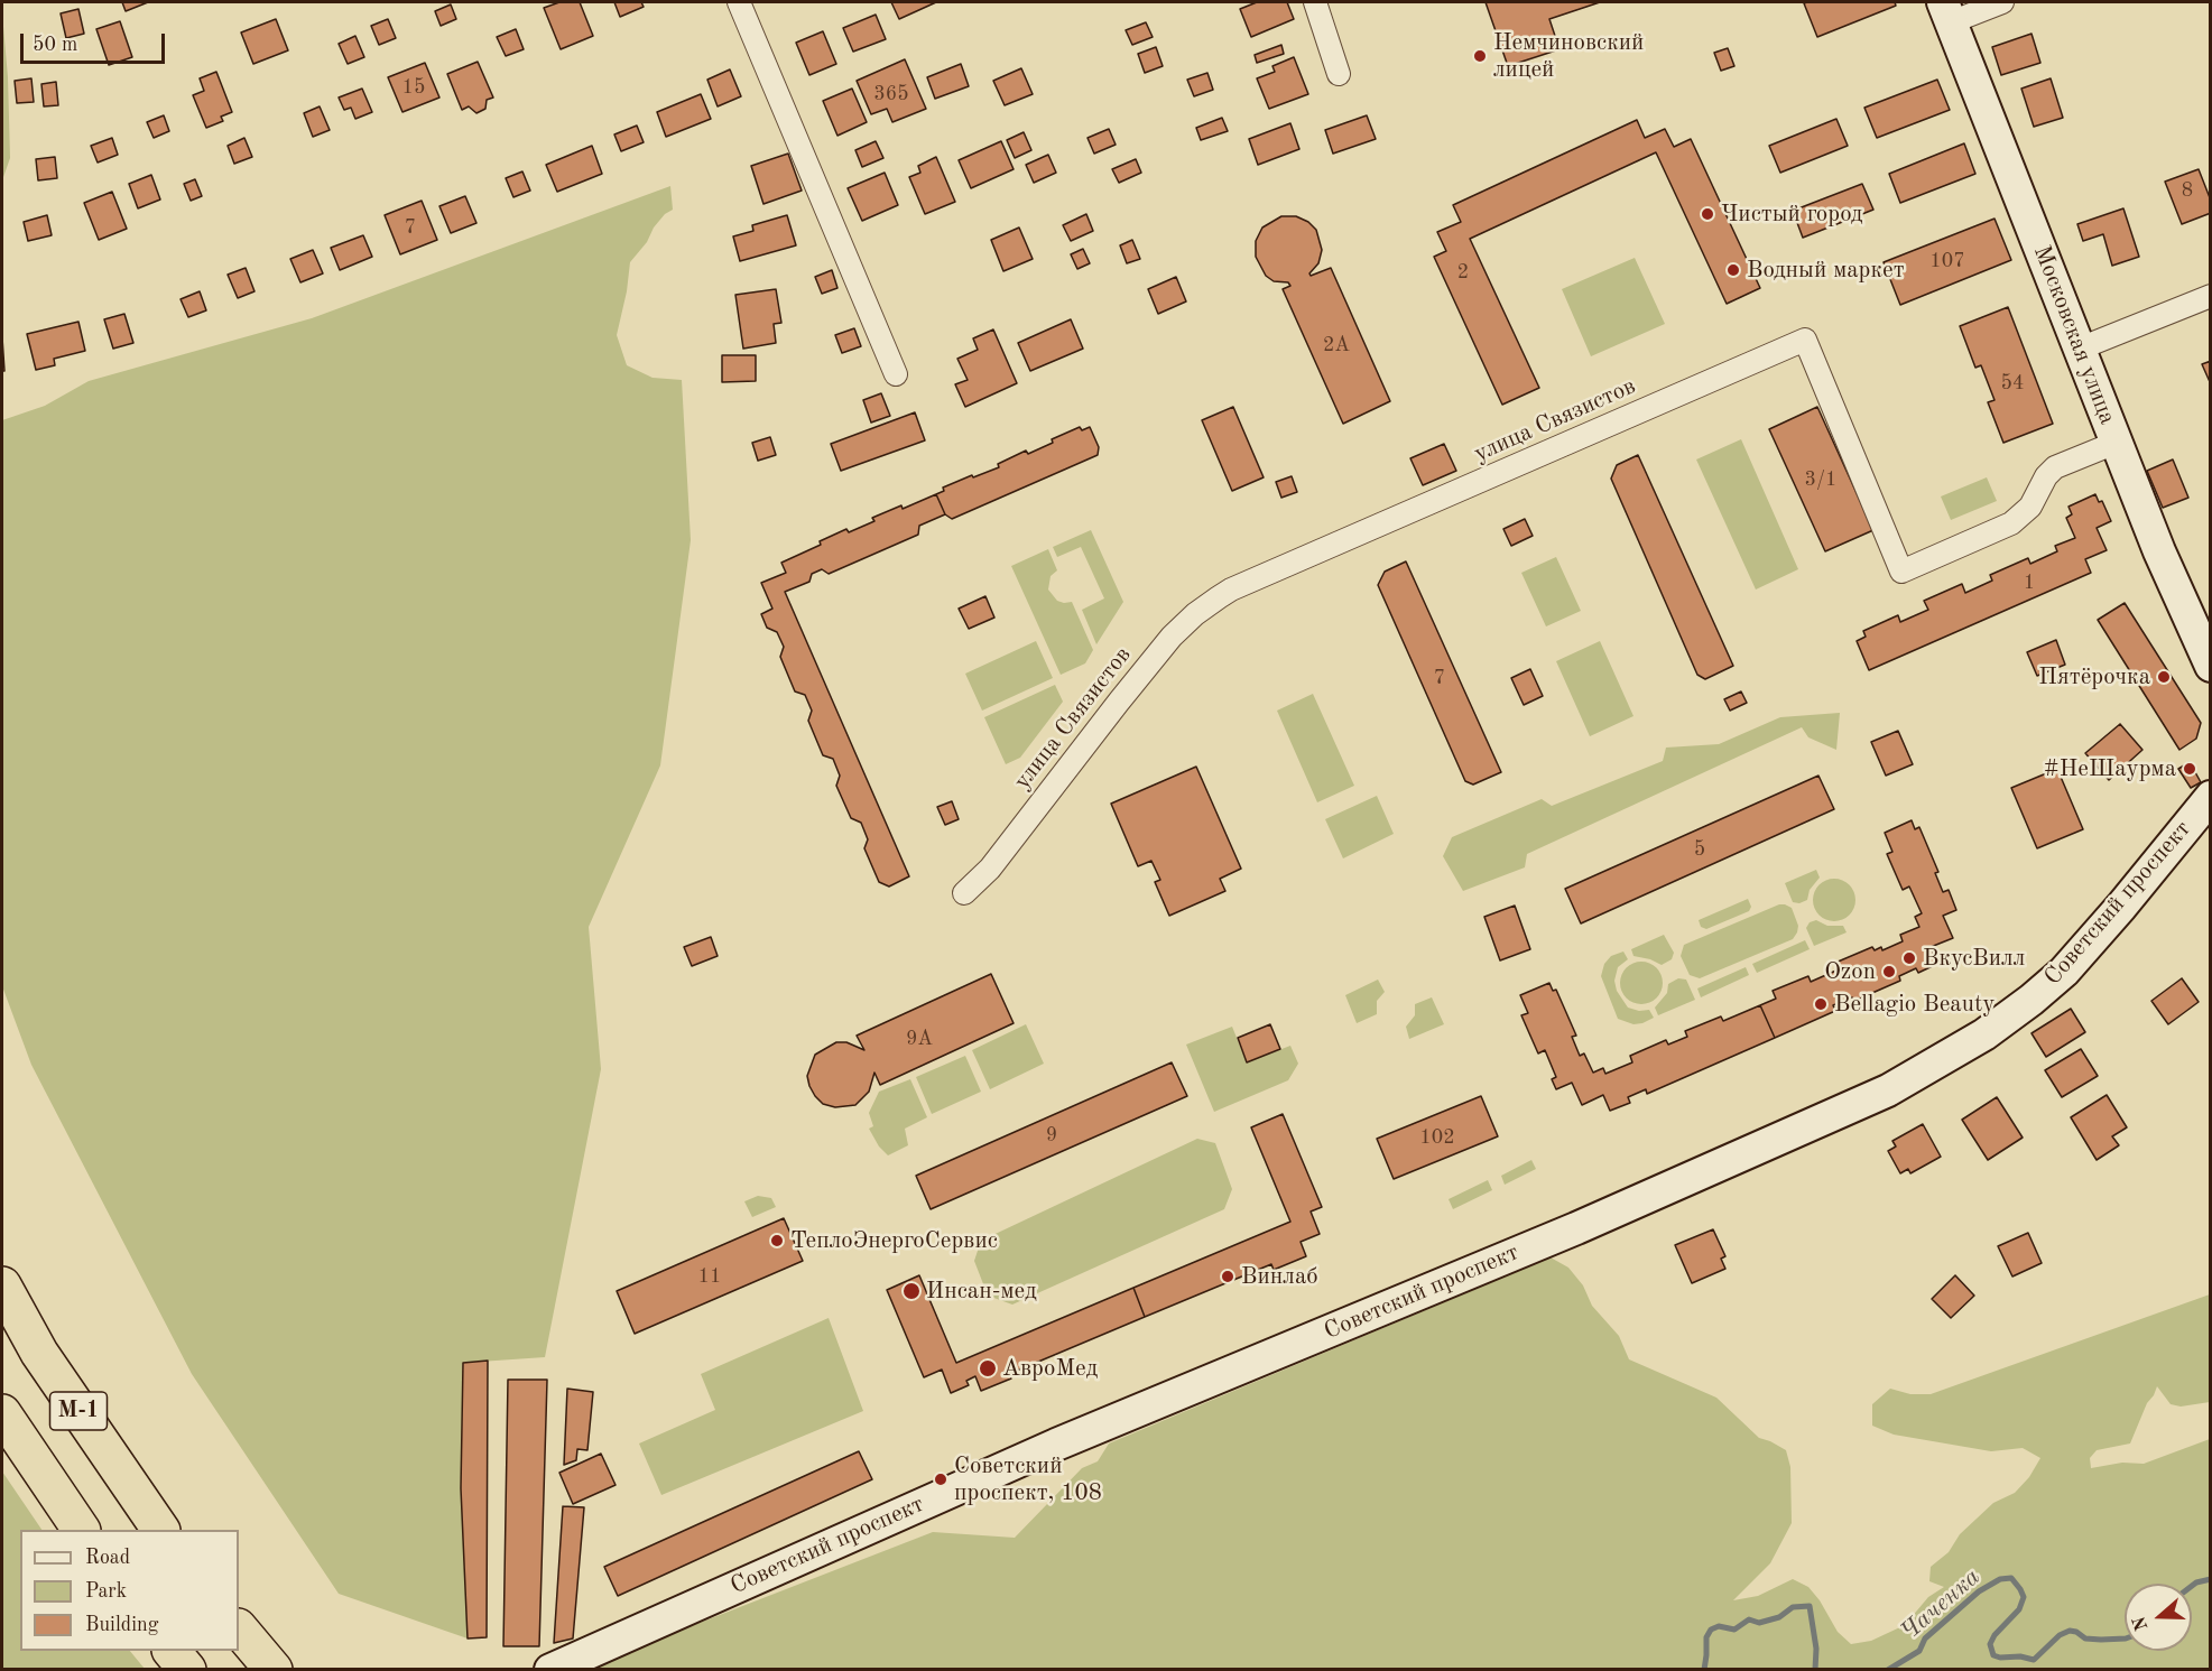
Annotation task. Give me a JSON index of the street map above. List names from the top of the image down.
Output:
{
  "streets": {
    "highway": ["М-1"],
    "street": ["Московская улица", "улица Связистов", "Советский проспект"]
  },
  "crossings": [
    ["Московская улица", "улица Связистов"]
  ],
  "water": ["Чаченка"],
  "places": [
    "Немчиновский лицей",
    "Чистый город",
    "Водный маркет",
    "Пятёрочка",
    "#НеШаурма",
    "ВкусВилл",
    "Ozon",
    "Bellagio Beauty",
    "ТеплоЭнергоСервис",
    "Винлаб",
    "Инсан-мед",
    "АвроМед",
    "Советский проспект, 108"
  ],
  "house_numbers": [
    "15",
    "365",
    "8",
    "7",
    "107",
    "2",
    "2А",
    "54",
    "3/1",
    "1",
    "7",
    "5",
    "9А",
    "9",
    "102",
    "11"
  ],
  "legend": ["Road", "Park", "Building"],
  "scale_bar": "50 m",
  "north": "left"
}
